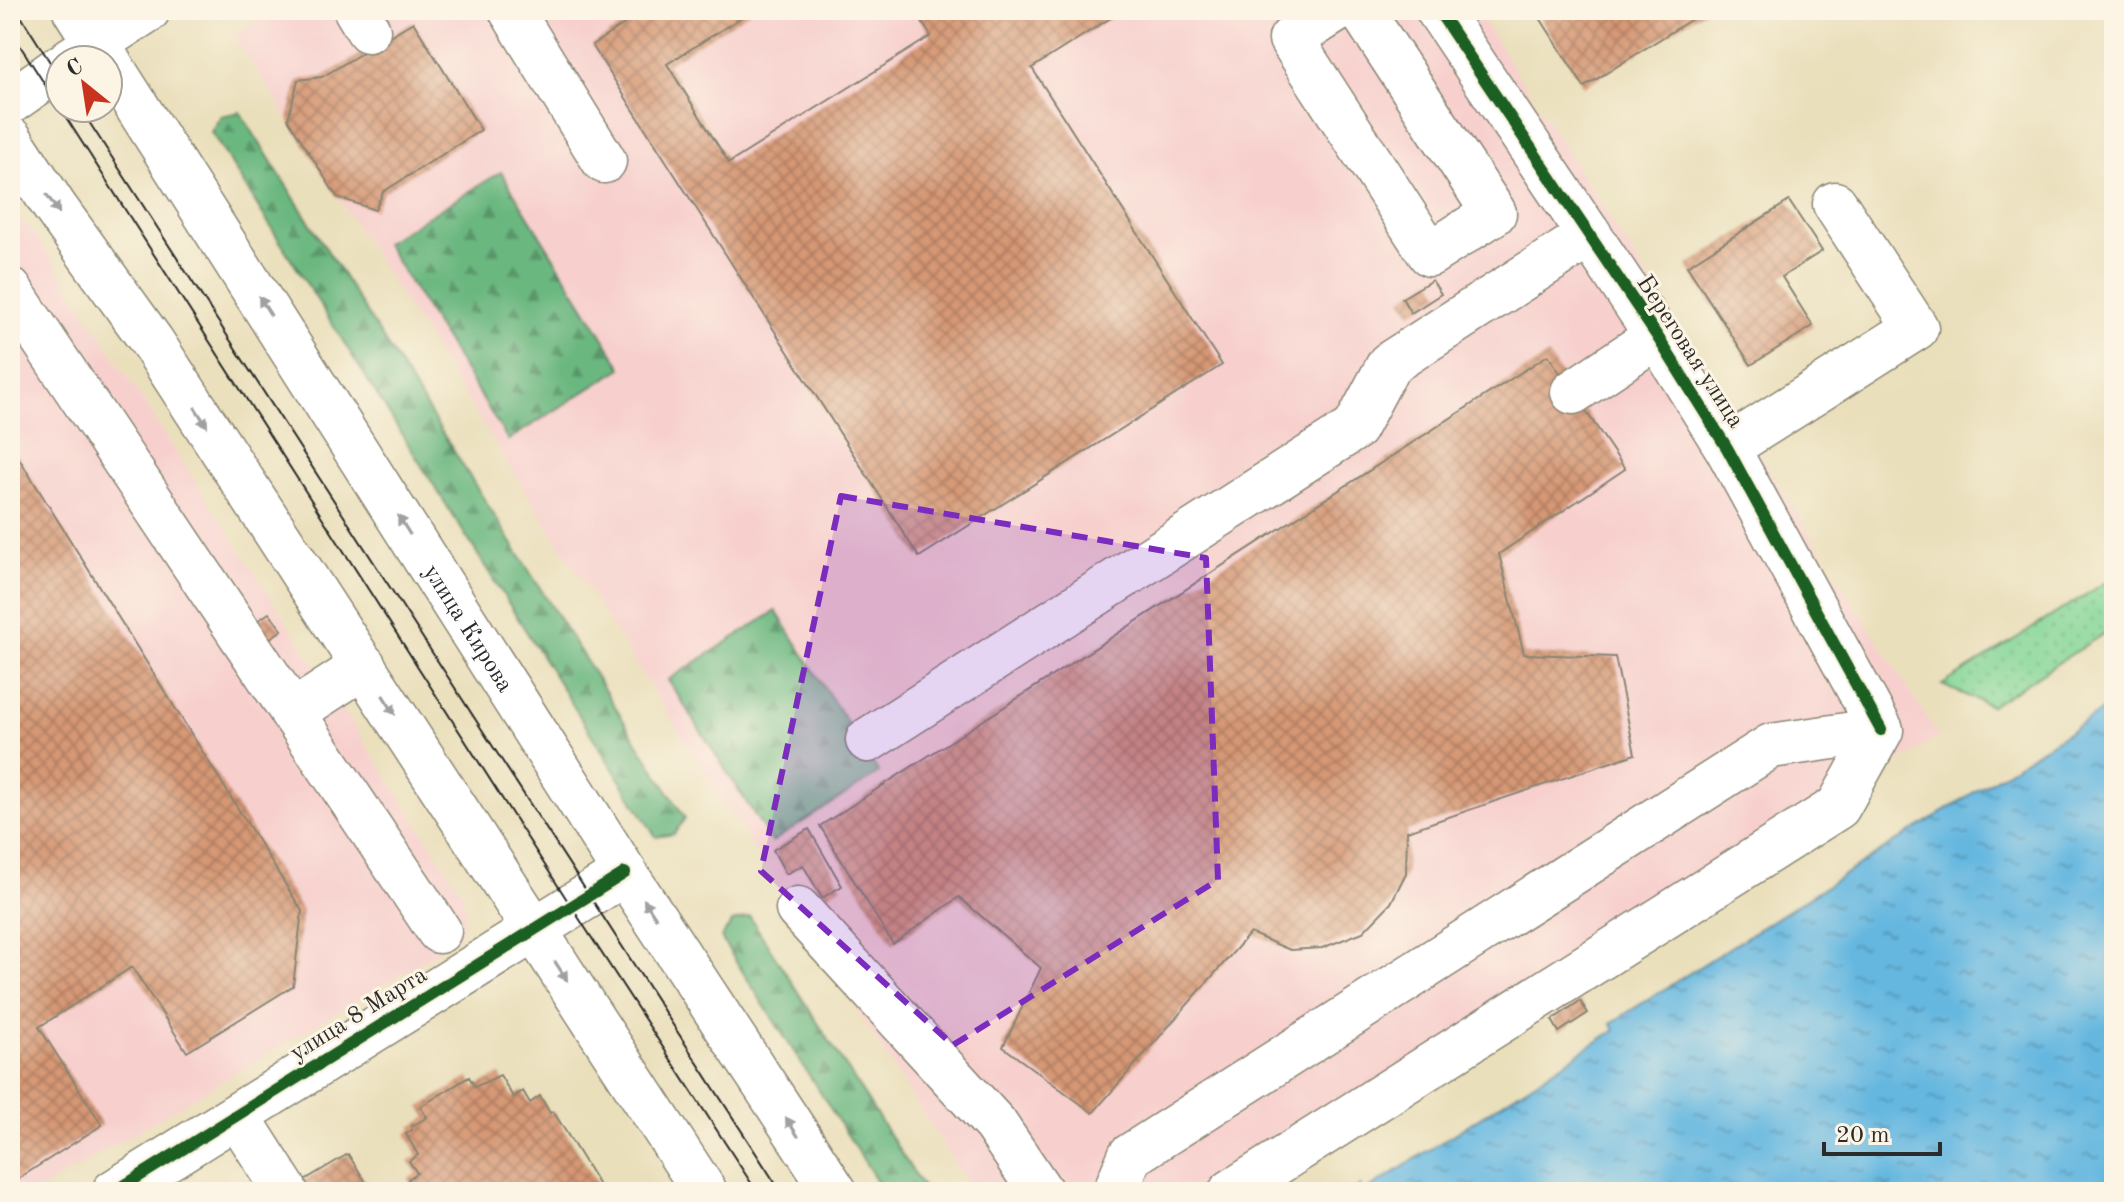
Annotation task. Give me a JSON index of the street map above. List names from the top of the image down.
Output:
{
  "streets": {
    "main road": ["Береговая улица", "улица Кирова", "улица 8 Марта"]
  },
  "crossings": [
    ["улица Кирова", "улица 8 Марта"]
  ],
  "scale_bar": "20 m",
  "north": "top left"
}
